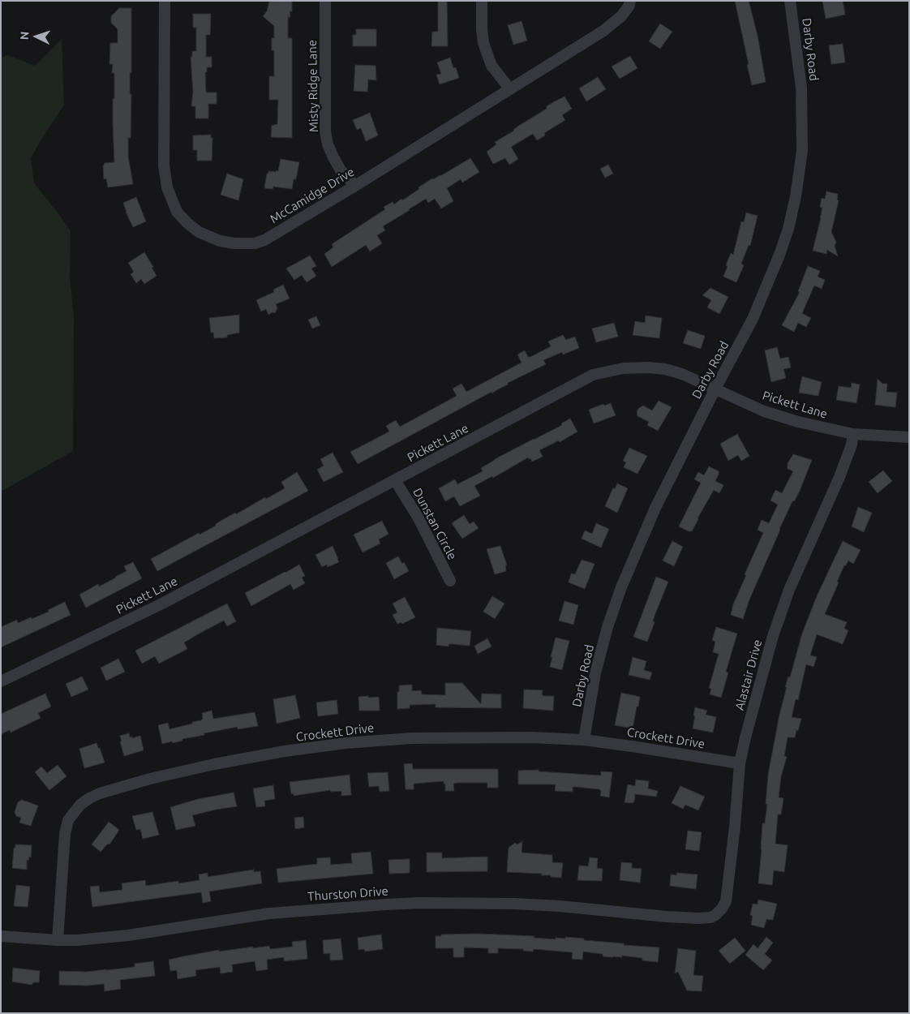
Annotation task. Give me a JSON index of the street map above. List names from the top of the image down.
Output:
{
  "streets": {
    "street": [
      "Darby Road",
      "Misty Ridge Lane",
      "McCamidge Drive",
      "Pickett Lane",
      "Dunstan Circle",
      "Alastair Drive",
      "Crockett Drive",
      "Thurston Drive"
    ]
  },
  "crossings": [
    ["Darby Road", "Pickett Lane"],
    ["Darby Road", "Crockett Drive"],
    ["Misty Ridge Lane", "McCamidge Drive"],
    ["Pickett Lane", "Dunstan Circle"],
    ["Pickett Lane", "Alastair Drive"],
    ["Alastair Drive", "Crockett Drive"],
    ["Alastair Drive", "Thurston Drive"],
    ["Crockett Drive", "Thurston Drive"]
  ],
  "north": "left"
}
